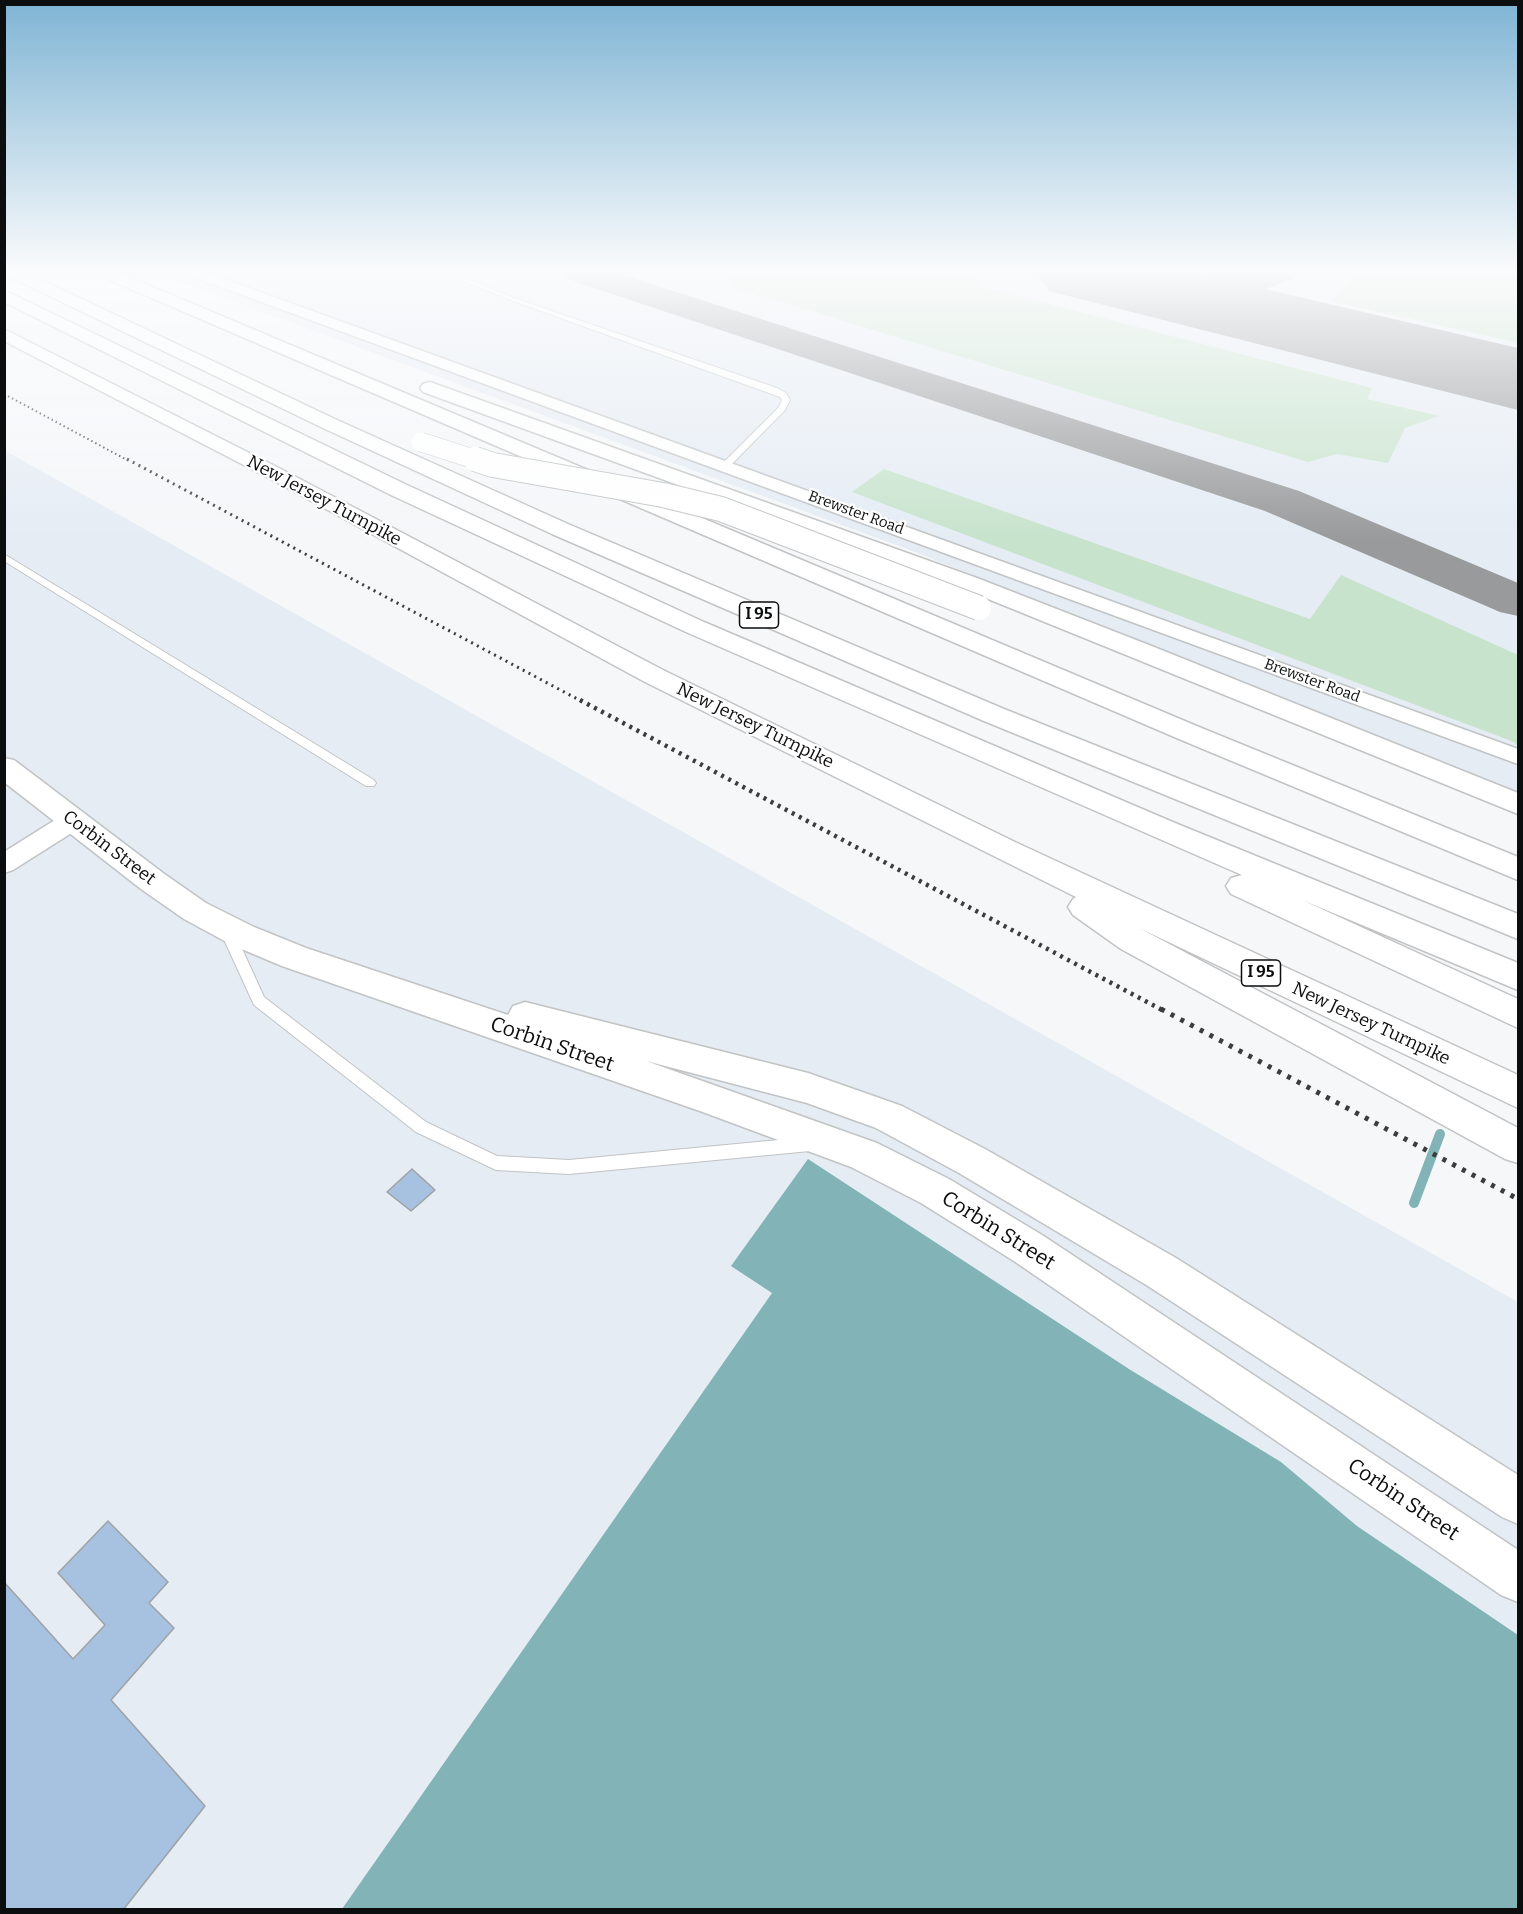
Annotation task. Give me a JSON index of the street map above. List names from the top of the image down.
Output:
{
  "streets": {
    "main road": ["New Jersey Turnpike", "I 95", "Corbin Street"],
    "street": ["Brewster Road"]
  }
}
